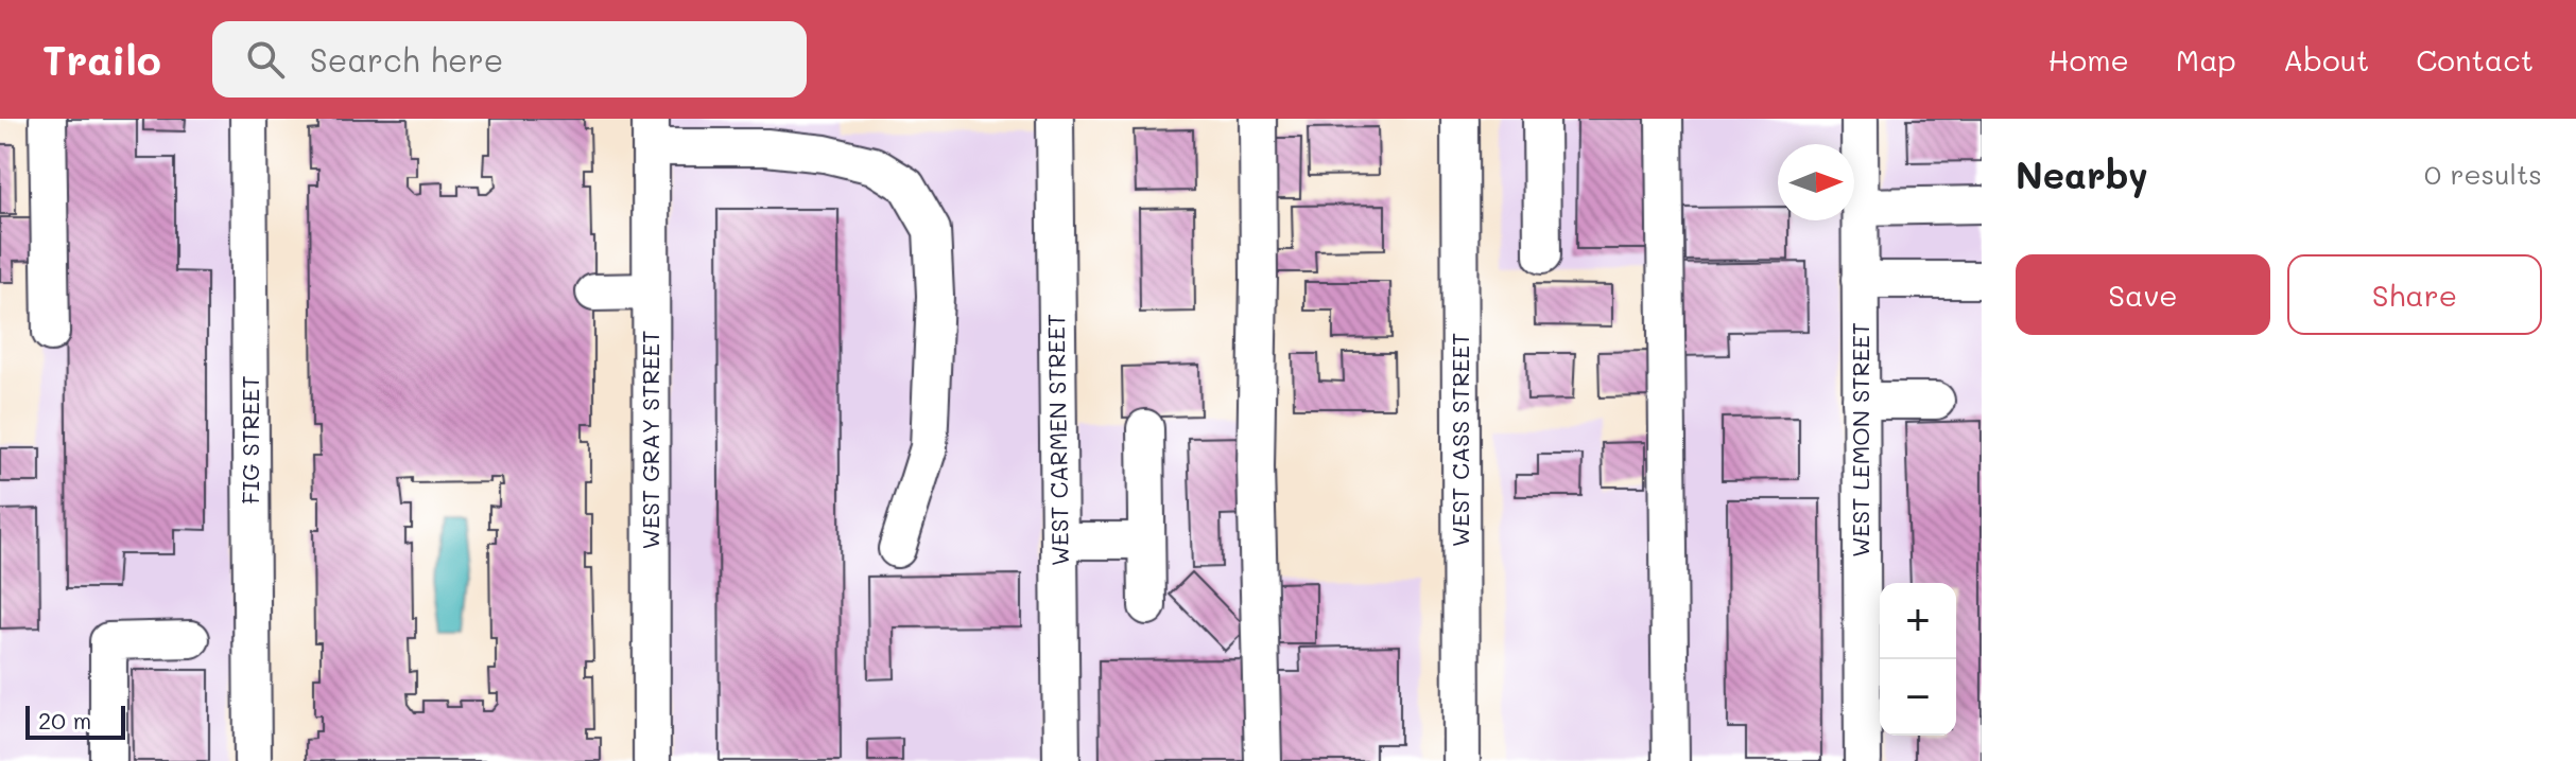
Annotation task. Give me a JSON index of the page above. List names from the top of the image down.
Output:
{
  "streets": {
    "street": [
      "FIG STREET",
      "WEST GRAY STREET",
      "WEST CARMEN STREET",
      "WEST CASS STREET",
      "WEST LEMON STREET"
    ]
  },
  "scale_bar": "20 m",
  "north": "right",
  "page": {
    "header": "Trailo",
    "search": "Search here",
    "nav": [
      "Home",
      "Map",
      "About",
      "Contact"
    ],
    "heading": ["Nearby", "0 results"],
    "buttons": ["Save", "Share"],
    "map_buttons": ["+", "−"],
    "scale": "20 m"
  }
}
